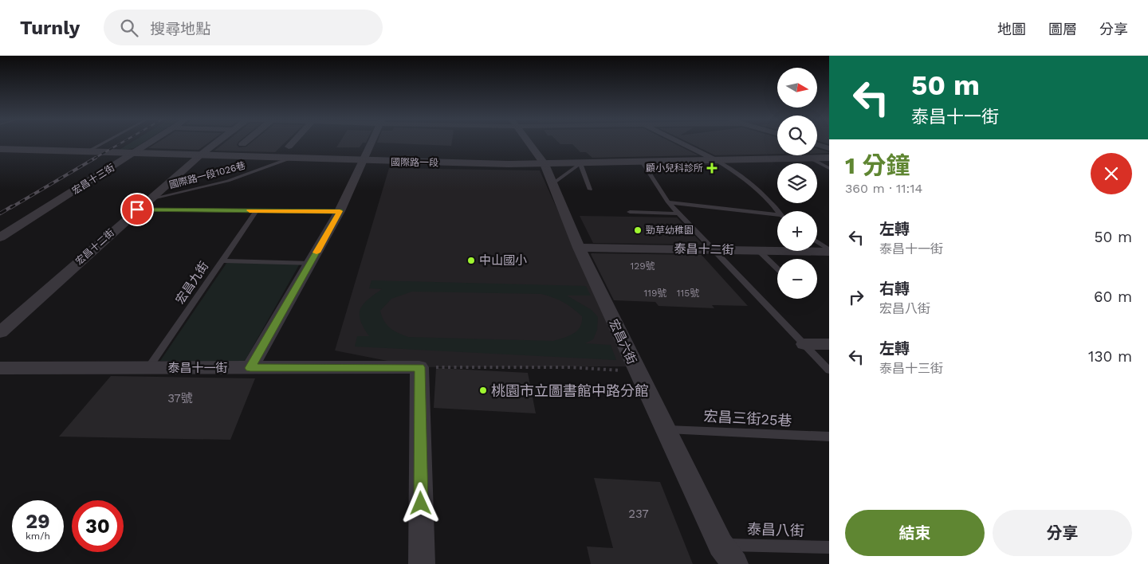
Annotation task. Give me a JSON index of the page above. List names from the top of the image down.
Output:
{
  "streets": {
    "street": [
      "國際路一段",
      "宏昌十三街",
      "宏昌十二街",
      "泰昌十二街",
      "宏昌六街",
      "泰昌十一街"
    ],
    "lane": [
      "國際路一段1026巷",
      "宏昌九街",
      "宏昌三街25巷",
      "泰昌八街"
    ]
  },
  "crossings": [
    ["國際路一段", "國際路一段1026巷"],
    ["國際路一段", "宏昌十三街"],
    ["國際路一段", "宏昌十二街"],
    ["國際路一段", "宏昌六街"],
    ["國際路一段1026巷", "宏昌十二街"],
    ["泰昌十二街", "宏昌六街"],
    ["宏昌九街", "泰昌十一街"],
    ["宏昌六街", "宏昌三街25巷"],
    ["宏昌六街", "泰昌八街"]
  ],
  "places": {
    "health": ["顧小兒科診所"],
    "other": ["勁草幼稚園", "中山國小", "桃園市立圖書館中路分館"]
  },
  "house_numbers": [
    "129號",
    "119號",
    "115號",
    "37號",
    "237"
  ],
  "north": "right",
  "page": {
    "header": "Turnly",
    "search": "搜尋地點",
    "nav": ["地圖", "圖層", "分享"],
    "turn": ["50 m", "泰昌十一街"],
    "map_buttons": ["+", "−"],
    "heading": ["1 分鐘", "360 m · 11:14"],
    "list": [
      {
        "name": "左轉",
        "note": "泰昌十一街",
        "value": "50 m"
      },
      {
        "name": "右轉",
        "note": "宏昌八街",
        "value": "60 m"
      },
      {
        "name": "左轉",
        "note": "泰昌十三街",
        "value": "130 m"
      }
    ],
    "speed": "29 km/h",
    "limit": "30",
    "buttons": ["結束", "分享"]
  }
}
